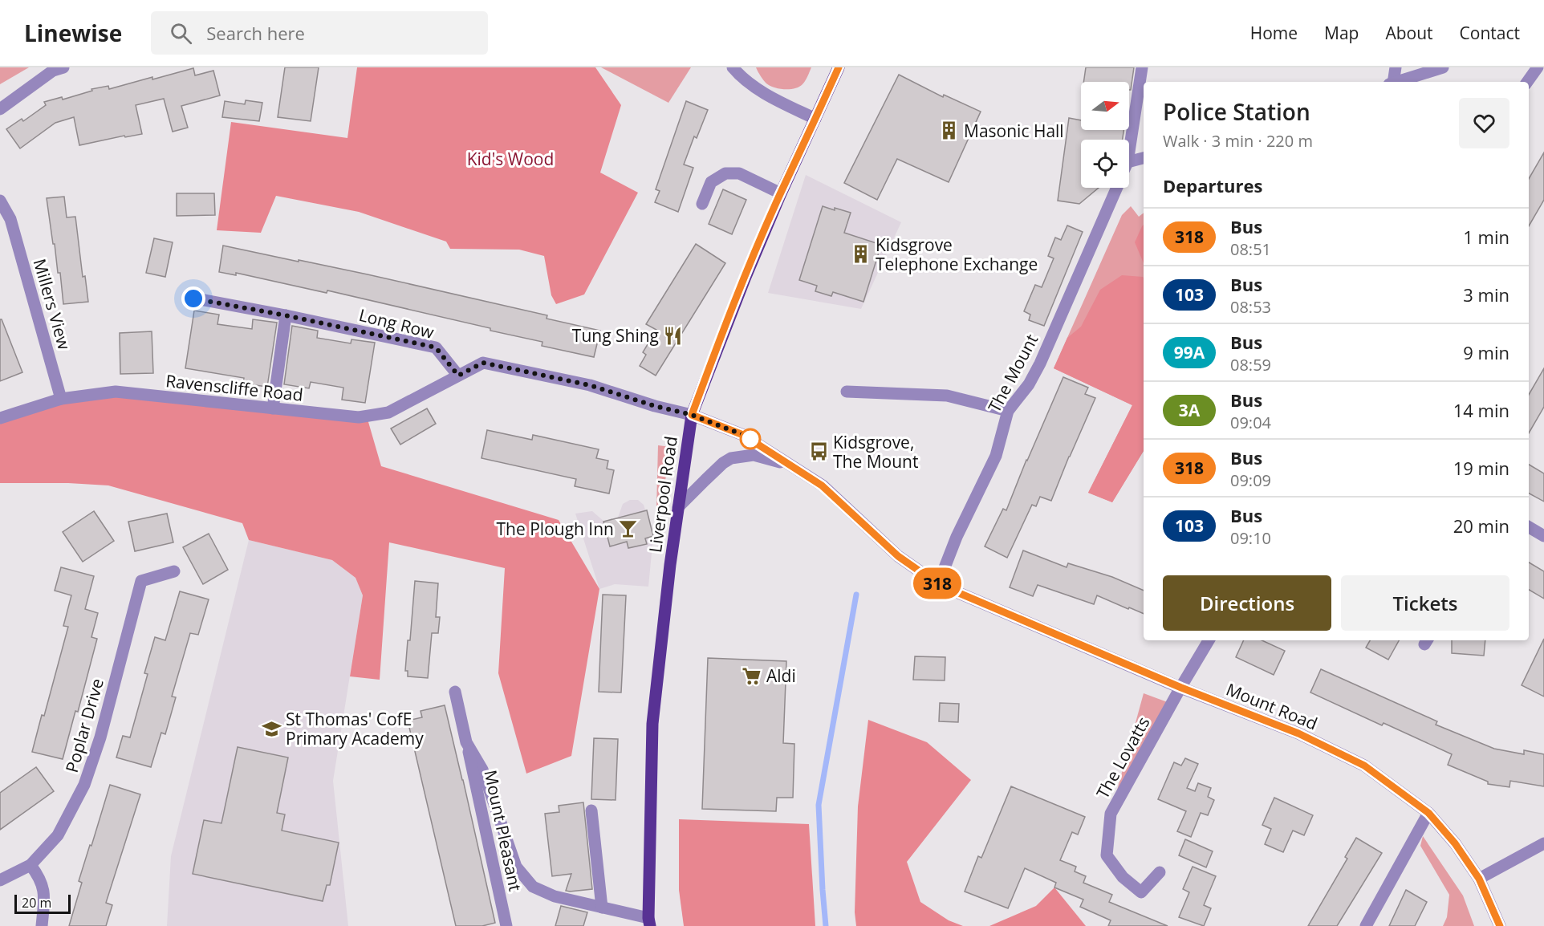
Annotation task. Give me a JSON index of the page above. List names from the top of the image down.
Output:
{
  "streets": {
    "main road": ["Liverpool Road"],
    "street": [
      "Millers View",
      "Long Row",
      "The Mount",
      "Ravenscliffe Road",
      "Mount Road",
      "Poplar Drive",
      "The Lovatts",
      "Mount Pleasant"
    ]
  },
  "crossings": [
    ["Millers View", "Ravenscliffe Road"],
    ["Long Row", "Ravenscliffe Road"],
    ["Liverpool Road", "Mount Pleasant"],
    ["Mount Road", "The Lovatts"]
  ],
  "parks": ["Kid's Wood"],
  "places": {
    "building": ["Masonic Hall", "Kidsgrove Telephone Exchange"],
    "restaurant": ["Tung Shing"],
    "bus stop": ["Kidsgrove, The Mount"],
    "bar": ["The Plough Inn"],
    "supermarket": ["Aldi"],
    "school or university": ["St Thomas' CofE Primary Academy"]
  },
  "lines": ["bus line 318"],
  "scale_bar": "20 m",
  "north": "right",
  "page": {
    "header": "Linewise",
    "search": "Search here",
    "nav": [
      "Home",
      "Map",
      "About",
      "Contact"
    ],
    "on_map": "318",
    "heading": [
      ["Police Station", "Walk · 3 min · 220 m"],
      "Departures"
    ],
    "list": [
      {
        "mark": "318",
        "name": "Bus",
        "note": "08:51",
        "value": "1 min"
      },
      {
        "mark": "103",
        "name": "Bus",
        "note": "08:53",
        "value": "3 min"
      },
      {
        "mark": "99A",
        "name": "Bus",
        "note": "08:59",
        "value": "9 min"
      },
      {
        "mark": "3A",
        "name": "Bus",
        "note": "09:04",
        "value": "14 min"
      },
      {
        "mark": "318",
        "name": "Bus",
        "note": "09:09",
        "value": "19 min"
      },
      {
        "mark": "103",
        "name": "Bus",
        "note": "09:10",
        "value": "20 min"
      }
    ],
    "buttons": ["Directions", "Tickets"],
    "scale": "20 m"
  }
}
